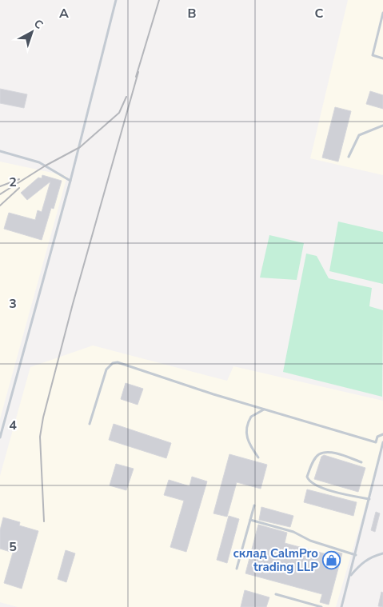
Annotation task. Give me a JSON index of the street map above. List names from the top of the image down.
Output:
{
  "places": {
    "shop": ["склад CalmPro trading LLP"]
  },
  "north": "top right",
  "grid": {
    "columns": ["A", "B", "C"],
    "rows": [
      "2",
      "3",
      "4",
      "5"
    ]
  }
}
